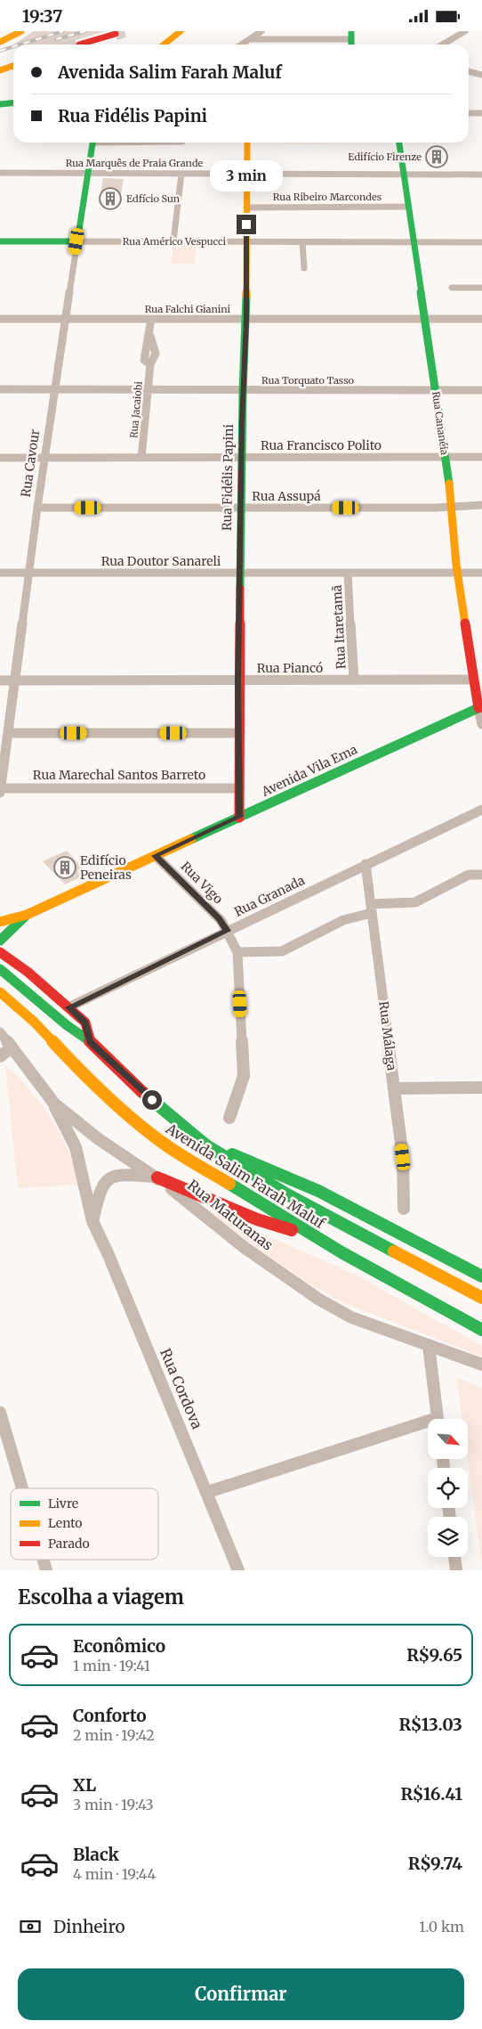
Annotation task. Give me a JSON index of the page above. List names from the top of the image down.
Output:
{
  "streets": {
    "main road": [
      "Rua Américo Vespucci",
      "Rua Cananéia",
      "Rua Cavour",
      "Rua Fidélis Papini",
      "Avenida Vila Ema",
      "Avenida Salim Farah Maluf"
    ],
    "street": [
      "Rua Marquês de Praia Grande",
      "Rua Ribeiro Marcondes",
      "Rua Falchi Gianini",
      "Rua Torquato Tasso",
      "Rua Jacaiobi",
      "Rua Francisco Polito",
      "Rua Assupá",
      "Rua Doutor Sanareli",
      "Rua Itaretamã",
      "Rua Piancó",
      "Rua Marechal Santos Barreto",
      "Rua Vigo",
      "Rua Granada",
      "Rua Málaga",
      "Rua Maturanas",
      "Rua Cordova"
    ]
  },
  "crossings": [
    ["Rua Marquês de Praia Grande", "Rua Cananéia"],
    ["Rua Marquês de Praia Grande", "Rua Cavour"],
    ["Rua Marquês de Praia Grande", "Rua Fidélis Papini"],
    ["Rua Ribeiro Marcondes", "Rua Cananéia"],
    ["Rua Ribeiro Marcondes", "Rua Fidélis Papini"],
    ["Rua Américo Vespucci", "Rua Cananéia"],
    ["Rua Américo Vespucci", "Rua Cavour"],
    ["Rua Américo Vespucci", "Rua Fidélis Papini"],
    ["Rua Falchi Gianini", "Rua Jacaiobi"],
    ["Rua Falchi Gianini", "Rua Cananéia"],
    ["Rua Falchi Gianini", "Rua Cavour"],
    ["Rua Falchi Gianini", "Rua Fidélis Papini"],
    ["Rua Torquato Tasso", "Rua Jacaiobi"],
    ["Rua Torquato Tasso", "Rua Cananéia"],
    ["Rua Torquato Tasso", "Rua Cavour"],
    ["Rua Torquato Tasso", "Rua Fidélis Papini"],
    ["Rua Jacaiobi", "Rua Francisco Polito"],
    ["Rua Cananéia", "Rua Francisco Polito"],
    ["Rua Cananéia", "Rua Assupá"],
    ["Rua Cananéia", "Rua Doutor Sanareli"],
    ["Rua Cananéia", "Rua Piancó"],
    ["Rua Cananéia", "Avenida Vila Ema"],
    ["Rua Francisco Polito", "Rua Cavour"],
    ["Rua Francisco Polito", "Rua Fidélis Papini"],
    ["Rua Cavour", "Rua Assupá"],
    ["Rua Cavour", "Rua Doutor Sanareli"],
    ["Rua Cavour", "Rua Piancó"],
    ["Rua Cavour", "Rua Marechal Santos Barreto"],
    ["Rua Fidélis Papini", "Rua Assupá"],
    ["Rua Fidélis Papini", "Rua Doutor Sanareli"],
    ["Rua Fidélis Papini", "Rua Piancó"],
    ["Rua Fidélis Papini", "Avenida Vila Ema"],
    ["Rua Fidélis Papini", "Rua Marechal Santos Barreto"],
    ["Rua Doutor Sanareli", "Rua Itaretamã"],
    ["Rua Itaretamã", "Rua Piancó"],
    ["Avenida Vila Ema", "Rua Vigo"],
    ["Rua Vigo", "Rua Granada"],
    ["Rua Granada", "Rua Málaga"],
    ["Rua Granada", "Avenida Salim Farah Maluf"],
    ["Rua Maturanas", "Rua Cordova"]
  ],
  "places": {
    "building": ["Edifício Firenze", "Edfício Sun", "Edifício Peneiras"]
  },
  "legend": ["Livre", "Lento", "Parado"],
  "north": "bottom right",
  "page": {
    "status": "19:37",
    "banner": ["Avenida Salim Farah Maluf", "Rua Fidélis Papini"],
    "bubble": "3 min",
    "heading": "Escolha a viagem",
    "list": [
      {
        "name": "Econômico",
        "note": "1 min · 19:41",
        "value": "R$9.65"
      },
      {
        "name": "Conforto",
        "note": "2 min · 19:42",
        "value": "R$13.03"
      },
      {
        "name": "XL",
        "note": "3 min · 19:43",
        "value": "R$16.41"
      },
      {
        "name": "Black",
        "note": "4 min · 19:44",
        "value": "R$9.74"
      }
    ],
    "pay": ["Dinheiro", "1.0 km"],
    "buttons": "Confirmar"
  }
}
